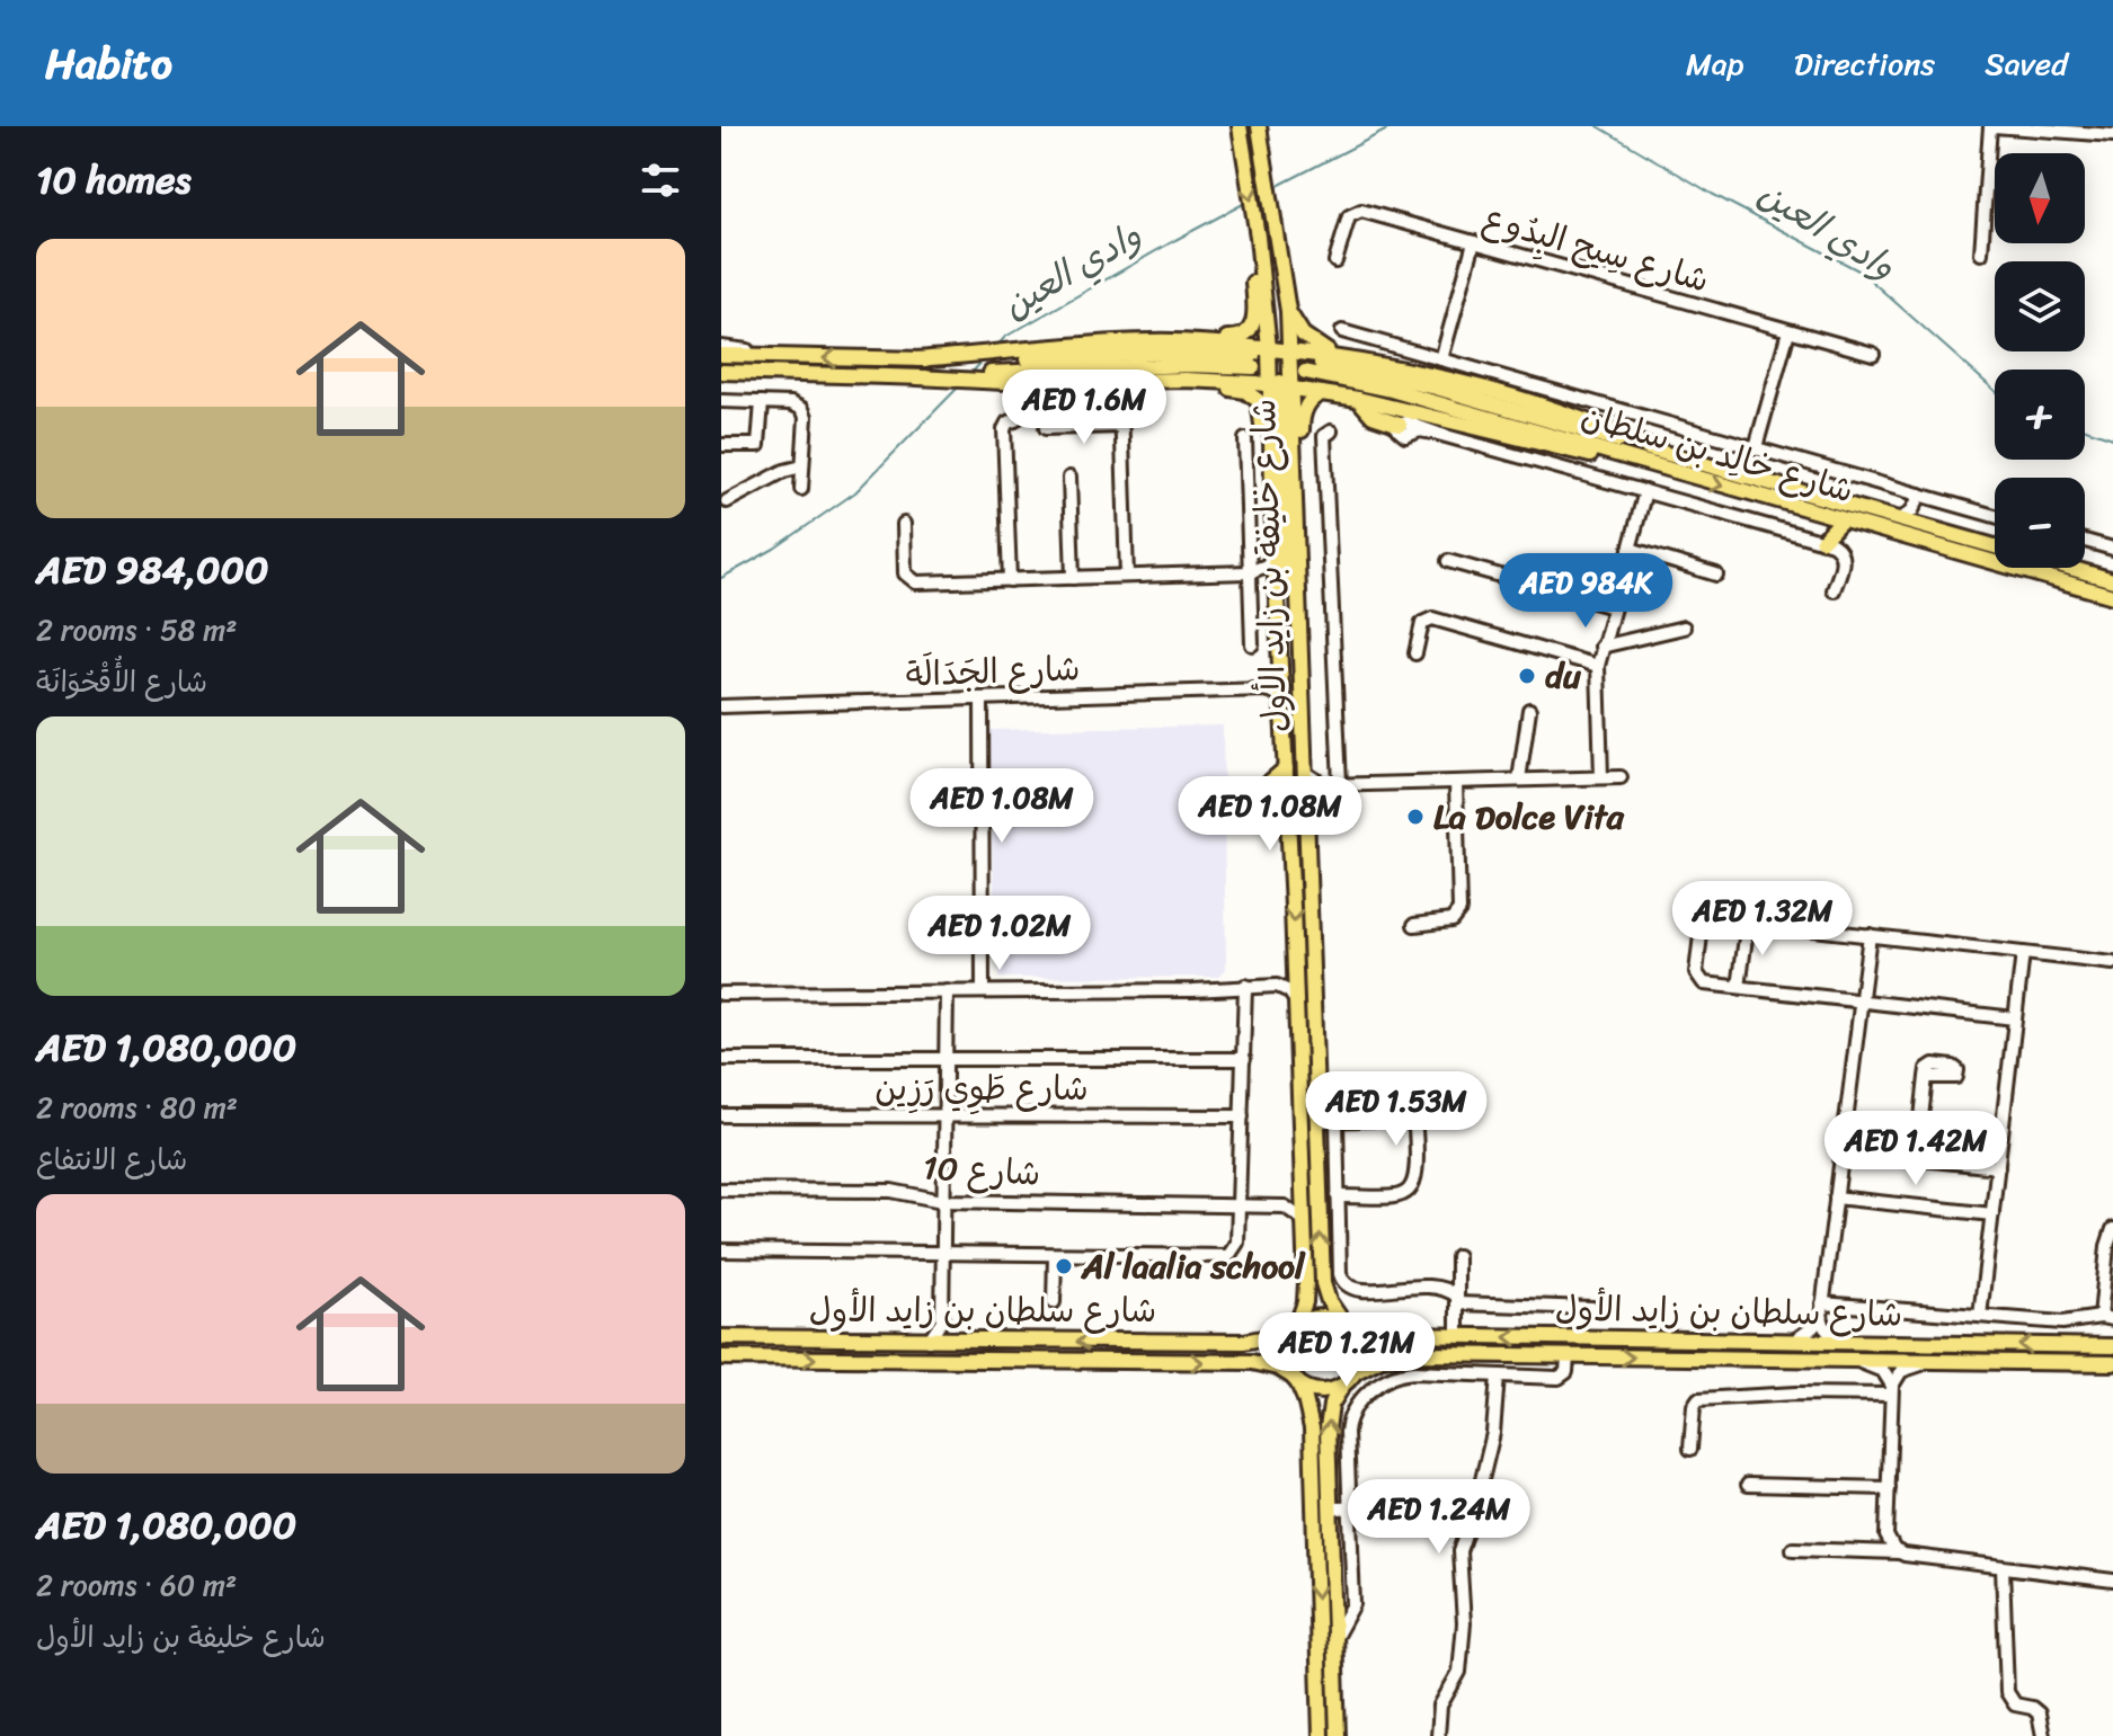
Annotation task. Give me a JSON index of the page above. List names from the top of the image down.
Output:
{
  "streets": {
    "main road": ["شارع خالِد بن سلطان", "شارع خليفة بن زايد الأول", "شارع سلطان بن زايد الأول"],
    "street": [
      "شارع سِيح البِدُوع",
      "شارع الجَدَالَة",
      "شارع طَوِي رَزِين",
      "شارع 10"
    ]
  },
  "crossings": [
    ["شارع خليفة بن زايد الأول", "شارع سلطان بن زايد الأول"]
  ],
  "water": ["وادي العين"],
  "places": ["du", "La Dolce Vita", "Al laalia school"],
  "north": "bottom",
  "page": {
    "header": "Habito",
    "nav": ["Map", "Directions", "Saved"],
    "heading": "10 homes",
    "map_buttons": ["+", "−"],
    "list": [
      {
        "name": "AED 984,000",
        "note": "2 rooms · 58 m² · شارع الأُقْحُوَانَة"
      },
      {
        "name": "AED 1,080,000",
        "note": "2 rooms · 80 m² · شارع الانتفاع"
      },
      {
        "name": "AED 1,080,000",
        "note": "2 rooms · 60 m² · شارع خليفة بن زايد الأول"
      }
    ],
    "price": [
      "AED 1.6M",
      "AED 984K",
      "AED 1.08M",
      "AED 1.08M",
      "AED 1.32M",
      "AED 1.02M",
      "AED 1.53M",
      "AED 1.42M",
      "AED 1.21M",
      "AED 1.24M"
    ]
  }
}
